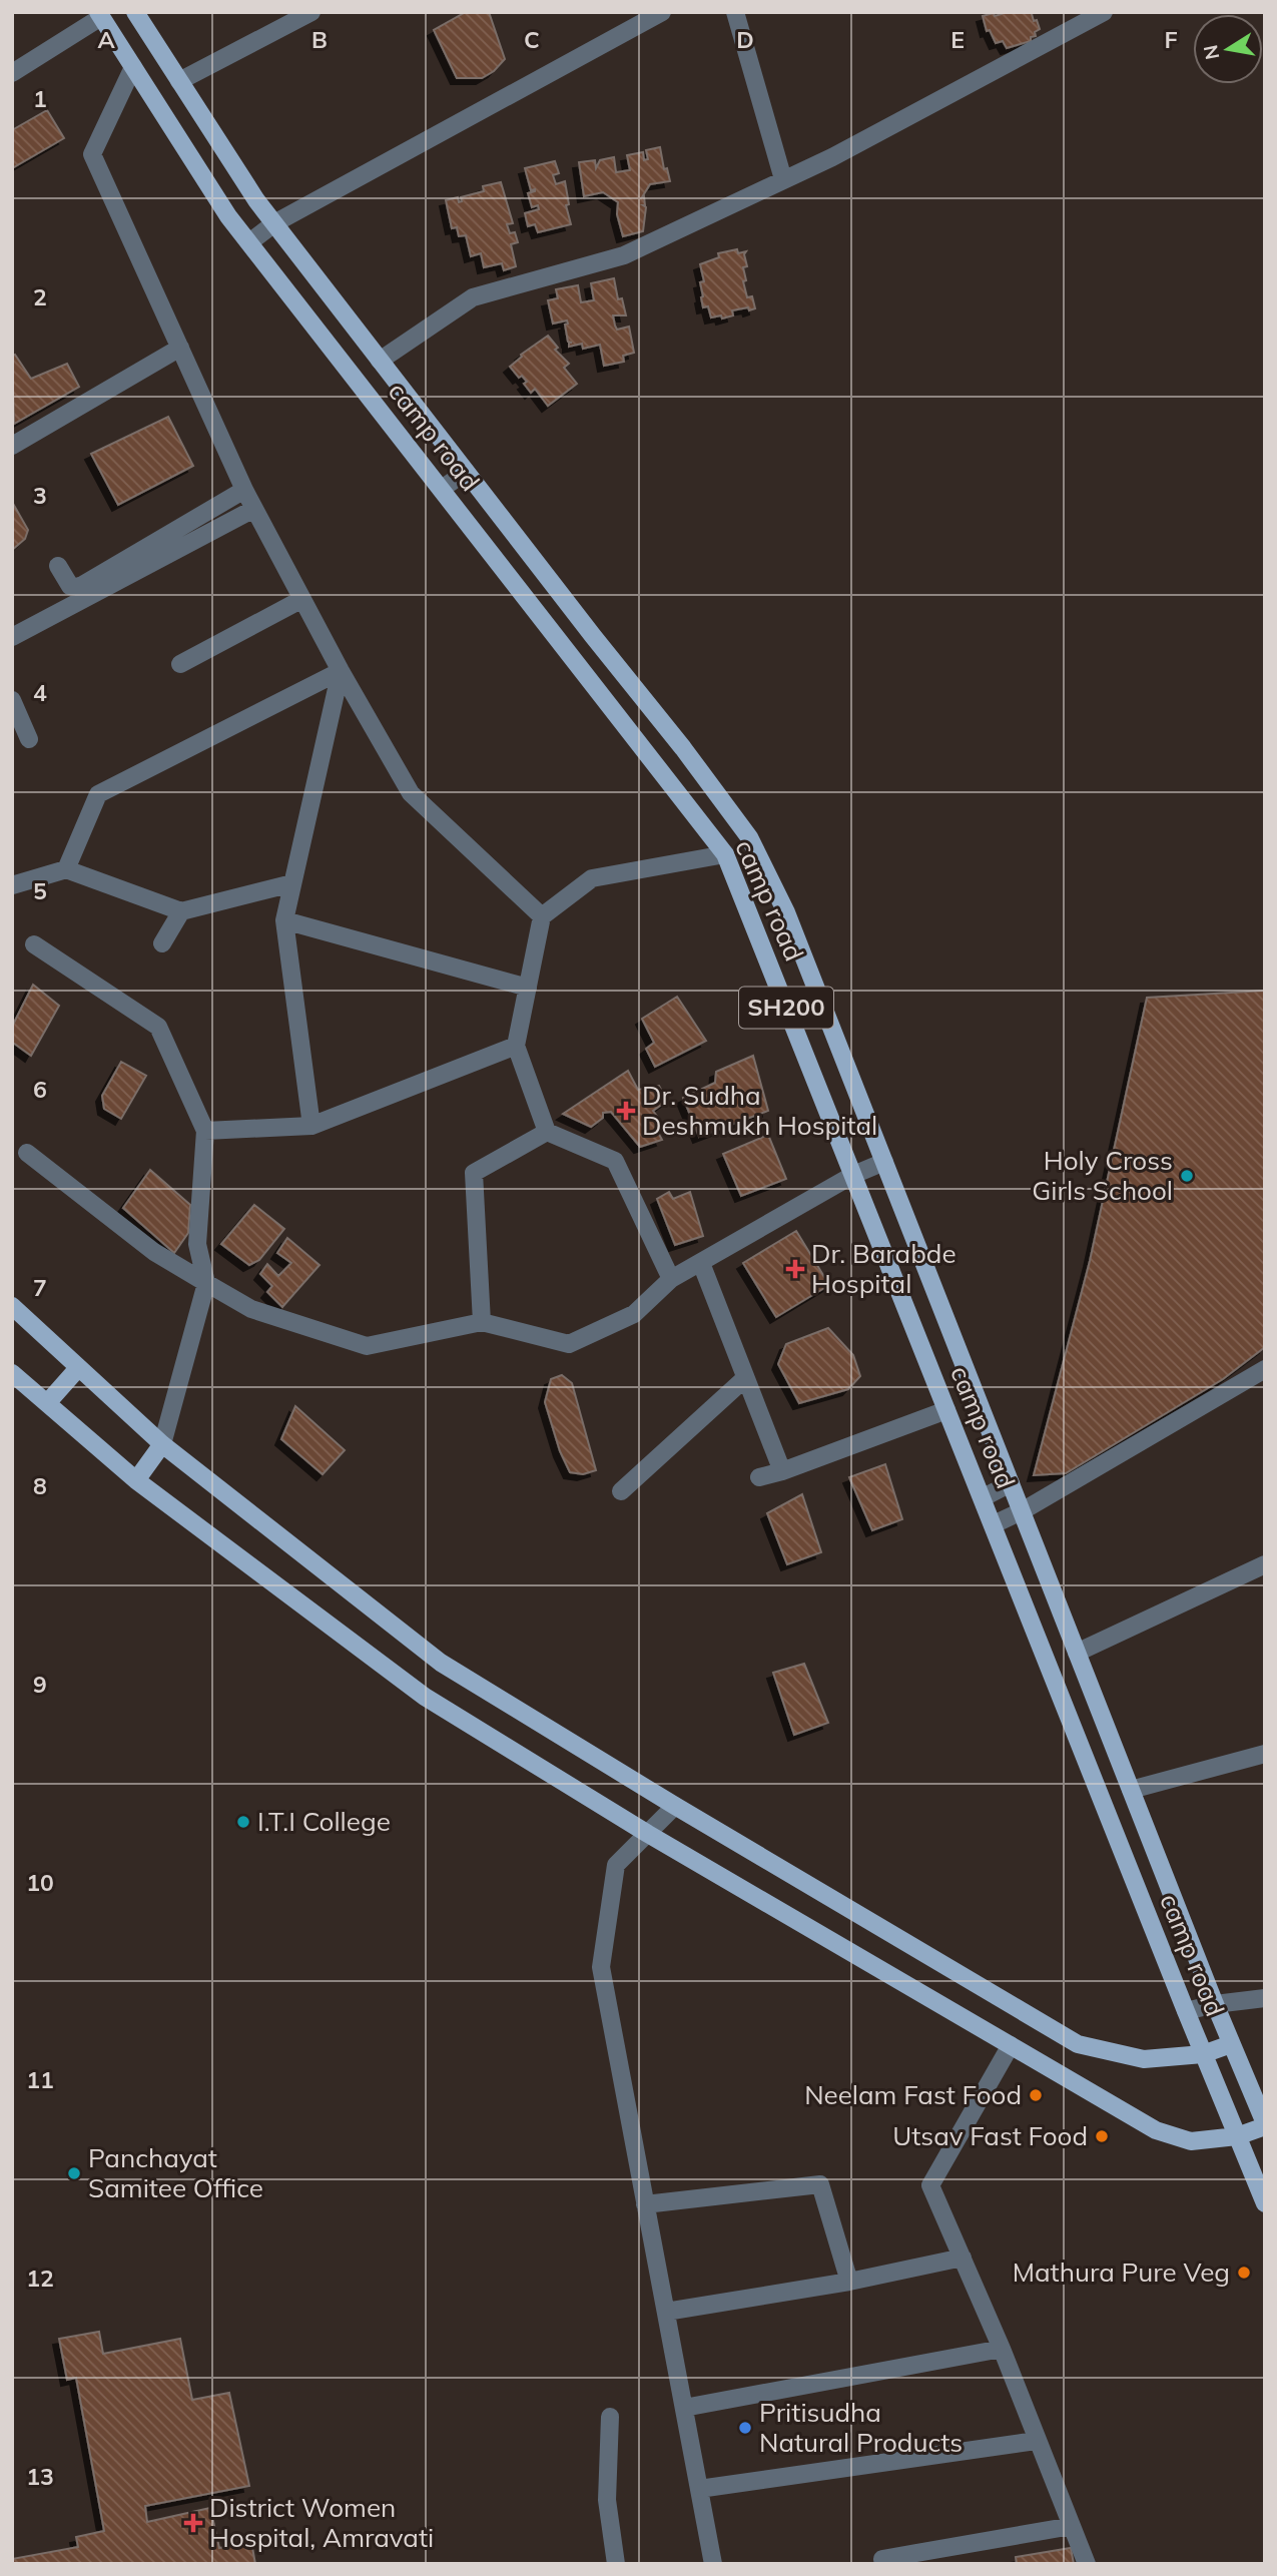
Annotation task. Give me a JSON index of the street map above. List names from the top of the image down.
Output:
{
  "streets": {
    "main road": ["camp road", "SH200"]
  },
  "crossings": [
    ["camp road", "SH200"]
  ],
  "places": {
    "health": ["Dr. Sudha Deshmukh Hospital", "Dr. Barabde Hospital", "District Women Hospital, Amravati"],
    "other": [
      "Holy Cross Girls School",
      "I.T.I College",
      "Neelam Fast Food",
      "Utsav Fast Food",
      "Panchayat Samitee Office",
      "Mathura Pure Veg",
      "Pritisudha Natural Products"
    ]
  },
  "north": "left",
  "grid": {
    "columns": [
      "A",
      "B",
      "C",
      "D",
      "E",
      "F"
    ],
    "rows": [
      "1",
      "2",
      "3",
      "4",
      "5",
      "6",
      "7",
      "8",
      "9",
      "10",
      "11",
      "12",
      "13"
    ]
  }
}
